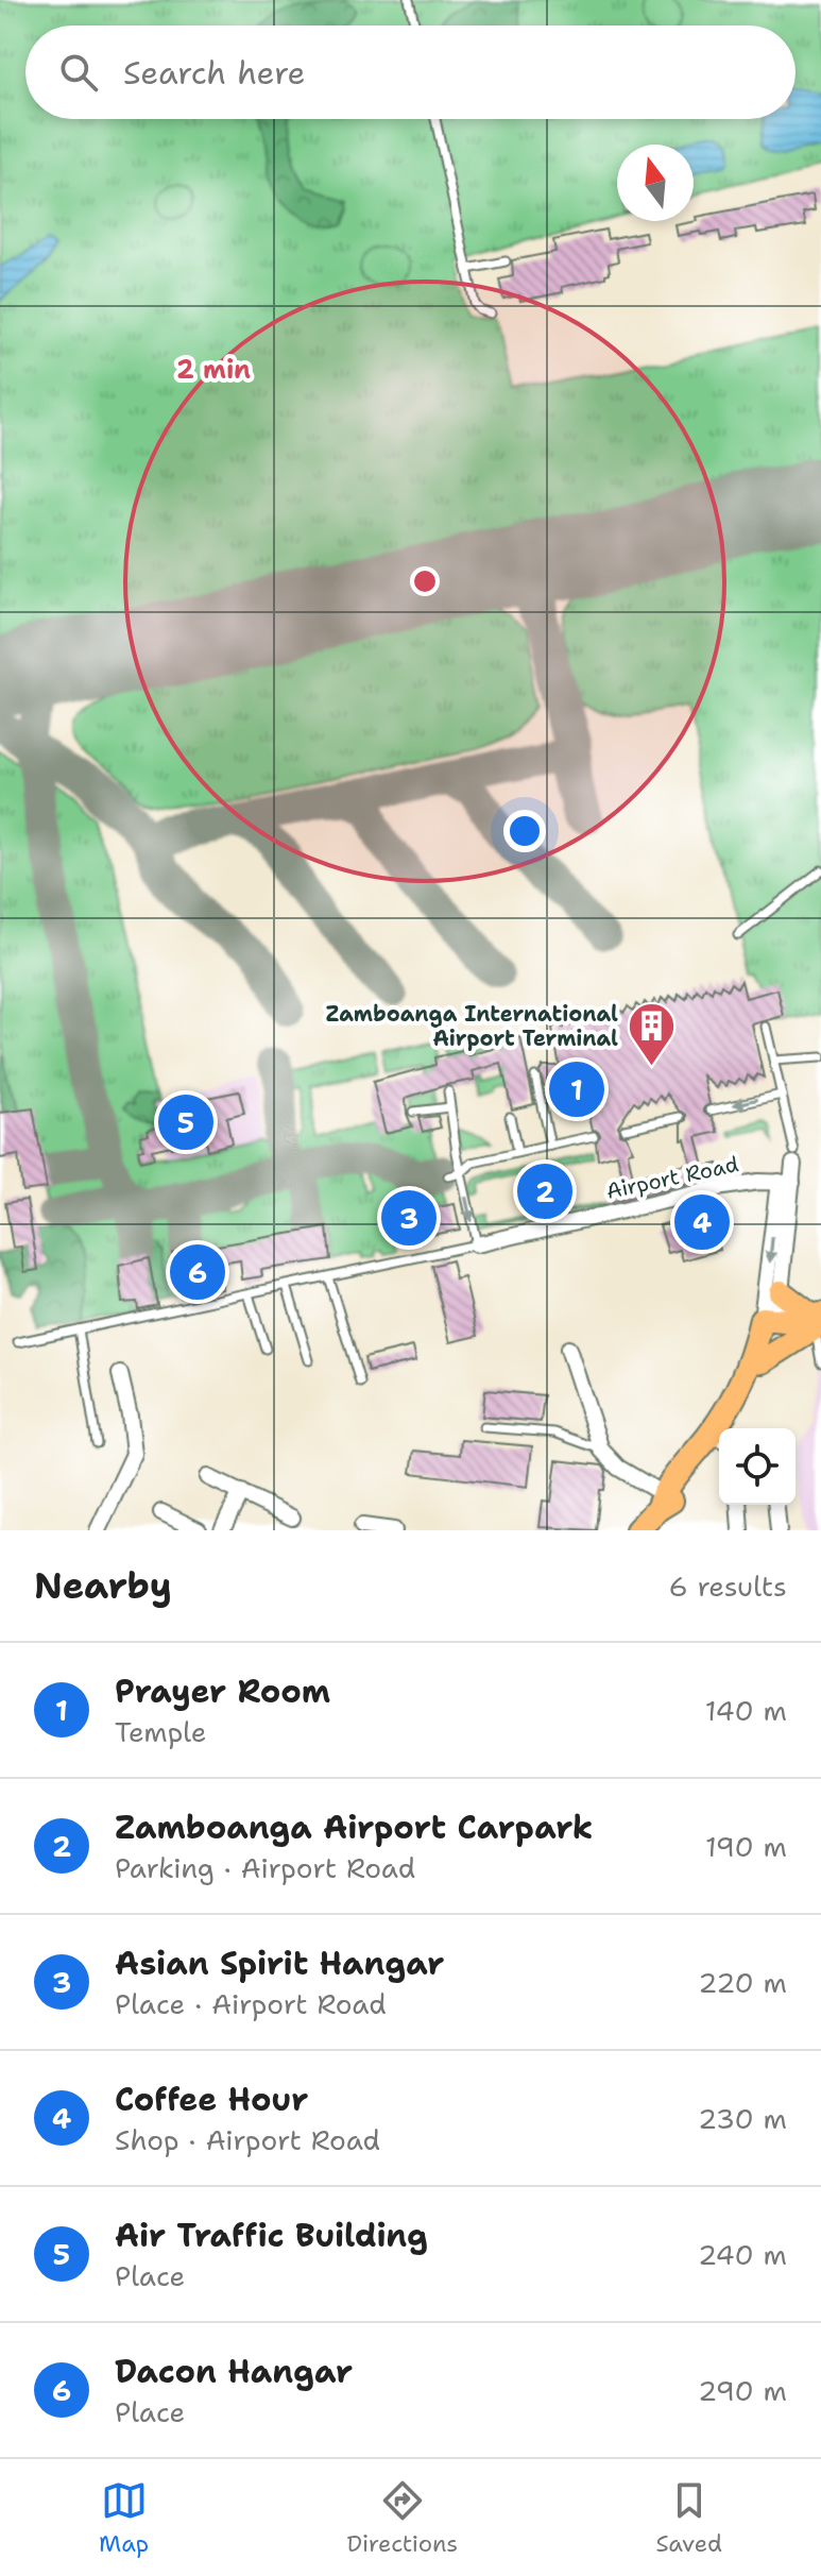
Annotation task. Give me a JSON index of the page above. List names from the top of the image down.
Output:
{
  "streets": {
    "street": ["Airport Road"]
  },
  "places": {
    "building": ["Zamboanga International Airport Terminal"]
  },
  "north": "top",
  "page": {
    "search": "Search here",
    "pins": [
      "1",
      "5",
      "2",
      "3",
      "4",
      "6"
    ],
    "heading": ["Nearby", "6 results"],
    "list": [
      {
        "mark": "1",
        "name": "Prayer Room",
        "note": "Temple",
        "value": "140 m"
      },
      {
        "mark": "2",
        "name": "Zamboanga Airport Carpark",
        "note": "Parking · Airport Road",
        "value": "190 m"
      },
      {
        "mark": "3",
        "name": "Asian Spirit Hangar",
        "note": "Place · Airport Road",
        "value": "220 m"
      },
      {
        "mark": "4",
        "name": "Coffee Hour",
        "note": "Shop · Airport Road",
        "value": "230 m"
      },
      {
        "mark": "5",
        "name": "Air Traffic Building",
        "note": "Place",
        "value": "240 m"
      },
      {
        "mark": "6",
        "name": "Dacon Hangar",
        "note": "Place",
        "value": "290 m"
      }
    ],
    "nav": ["Map", "Directions", "Saved"]
  },
  "rings": ["2 min"]
}
